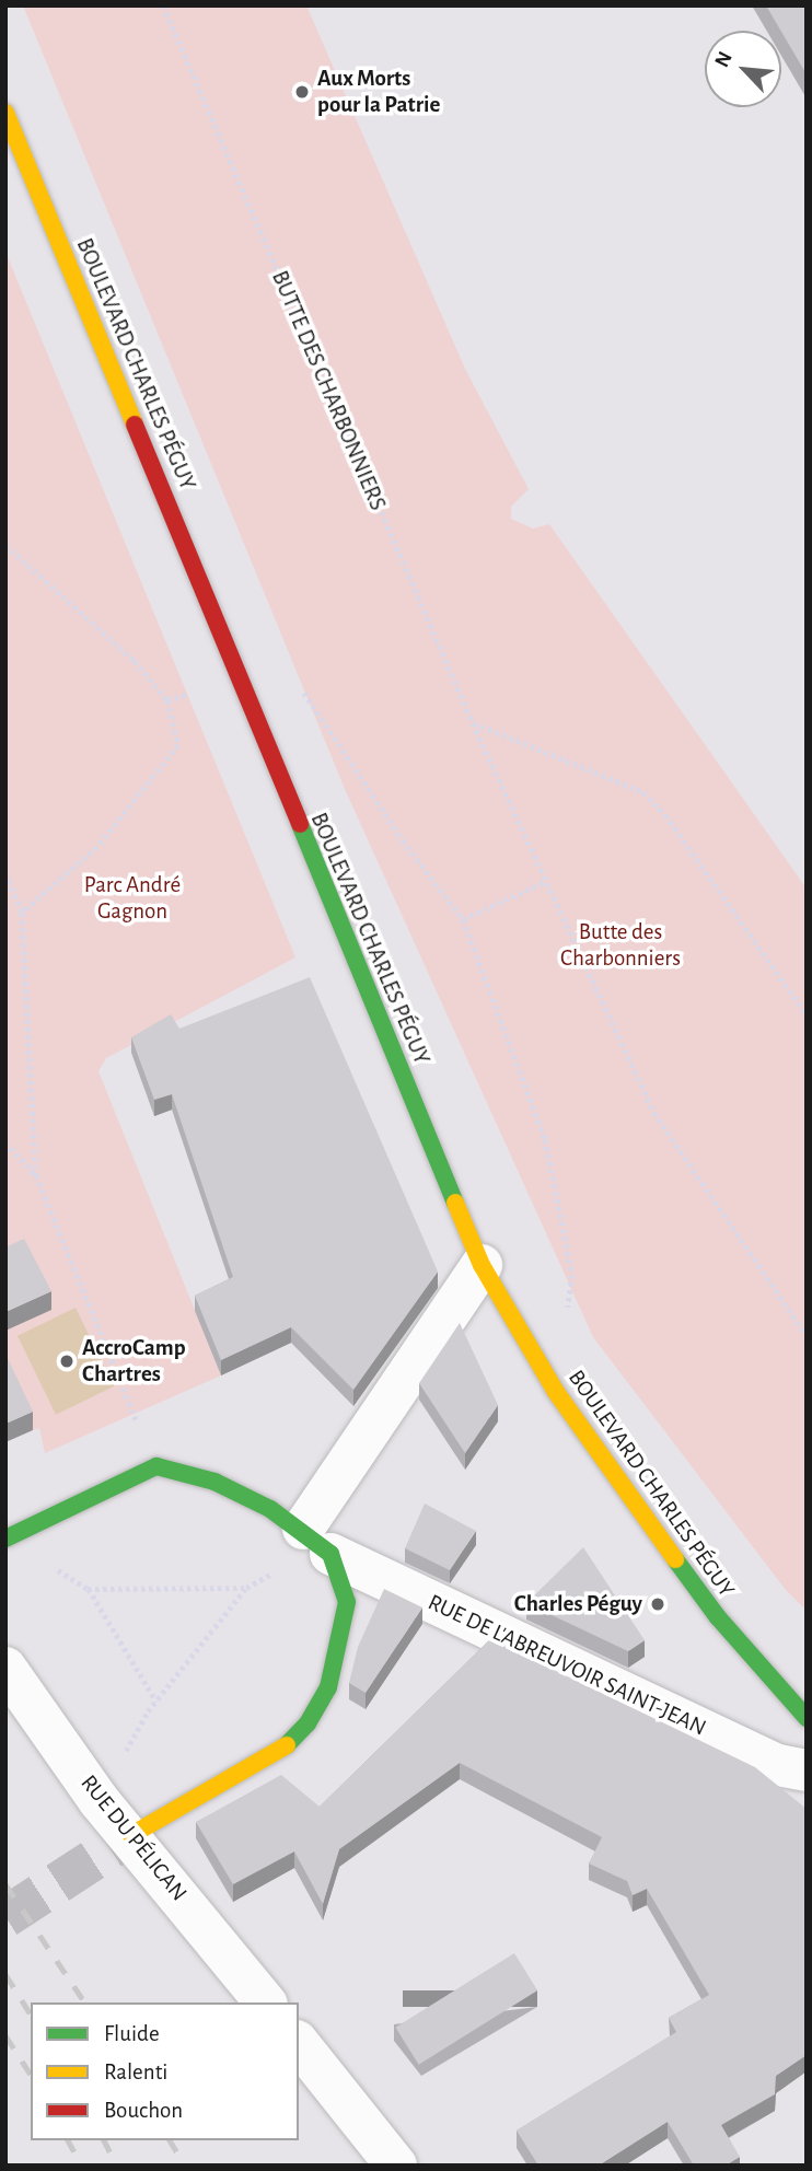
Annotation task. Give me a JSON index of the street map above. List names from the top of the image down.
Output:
{
  "streets": {
    "main road": ["BOULEVARD CHARLES PÉGUY"],
    "street": ["RUE DE L'ABREUVOIR SAINT-JEAN", "RUE DU PÉLICAN"],
    "path": ["BUTTE DES CHARBONNIERS"]
  },
  "parks": ["Parc André Gagnon", "Butte des Charbonniers"],
  "places": ["Aux Morts pour la Patrie", "AccroCamp Chartres", "Charles Péguy"],
  "legend": ["Fluide", "Ralenti", "Bouchon"],
  "north": "top left"
}
